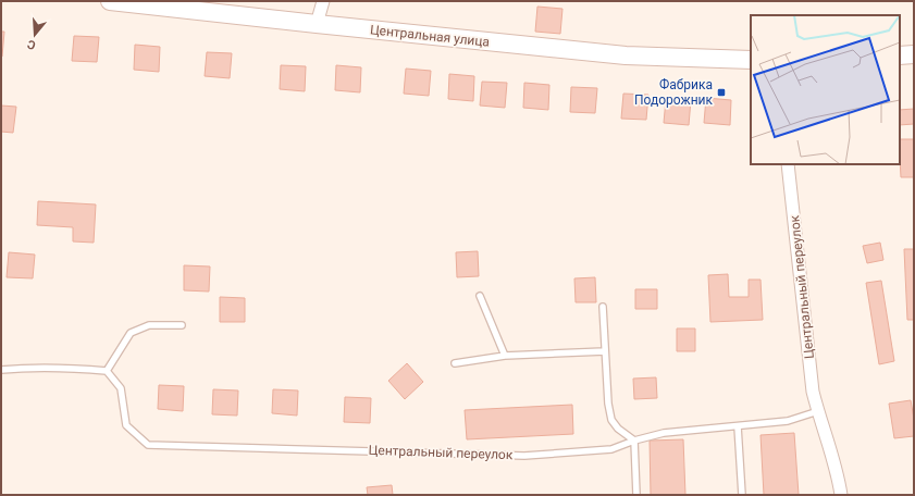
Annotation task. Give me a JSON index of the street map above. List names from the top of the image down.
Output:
{
  "streets": {
    "street": ["Центральная улица", "Центральный переулок"]
  },
  "places": {
    "transit": ["Фабрика Подорожник"]
  },
  "north": "bottom"
}
